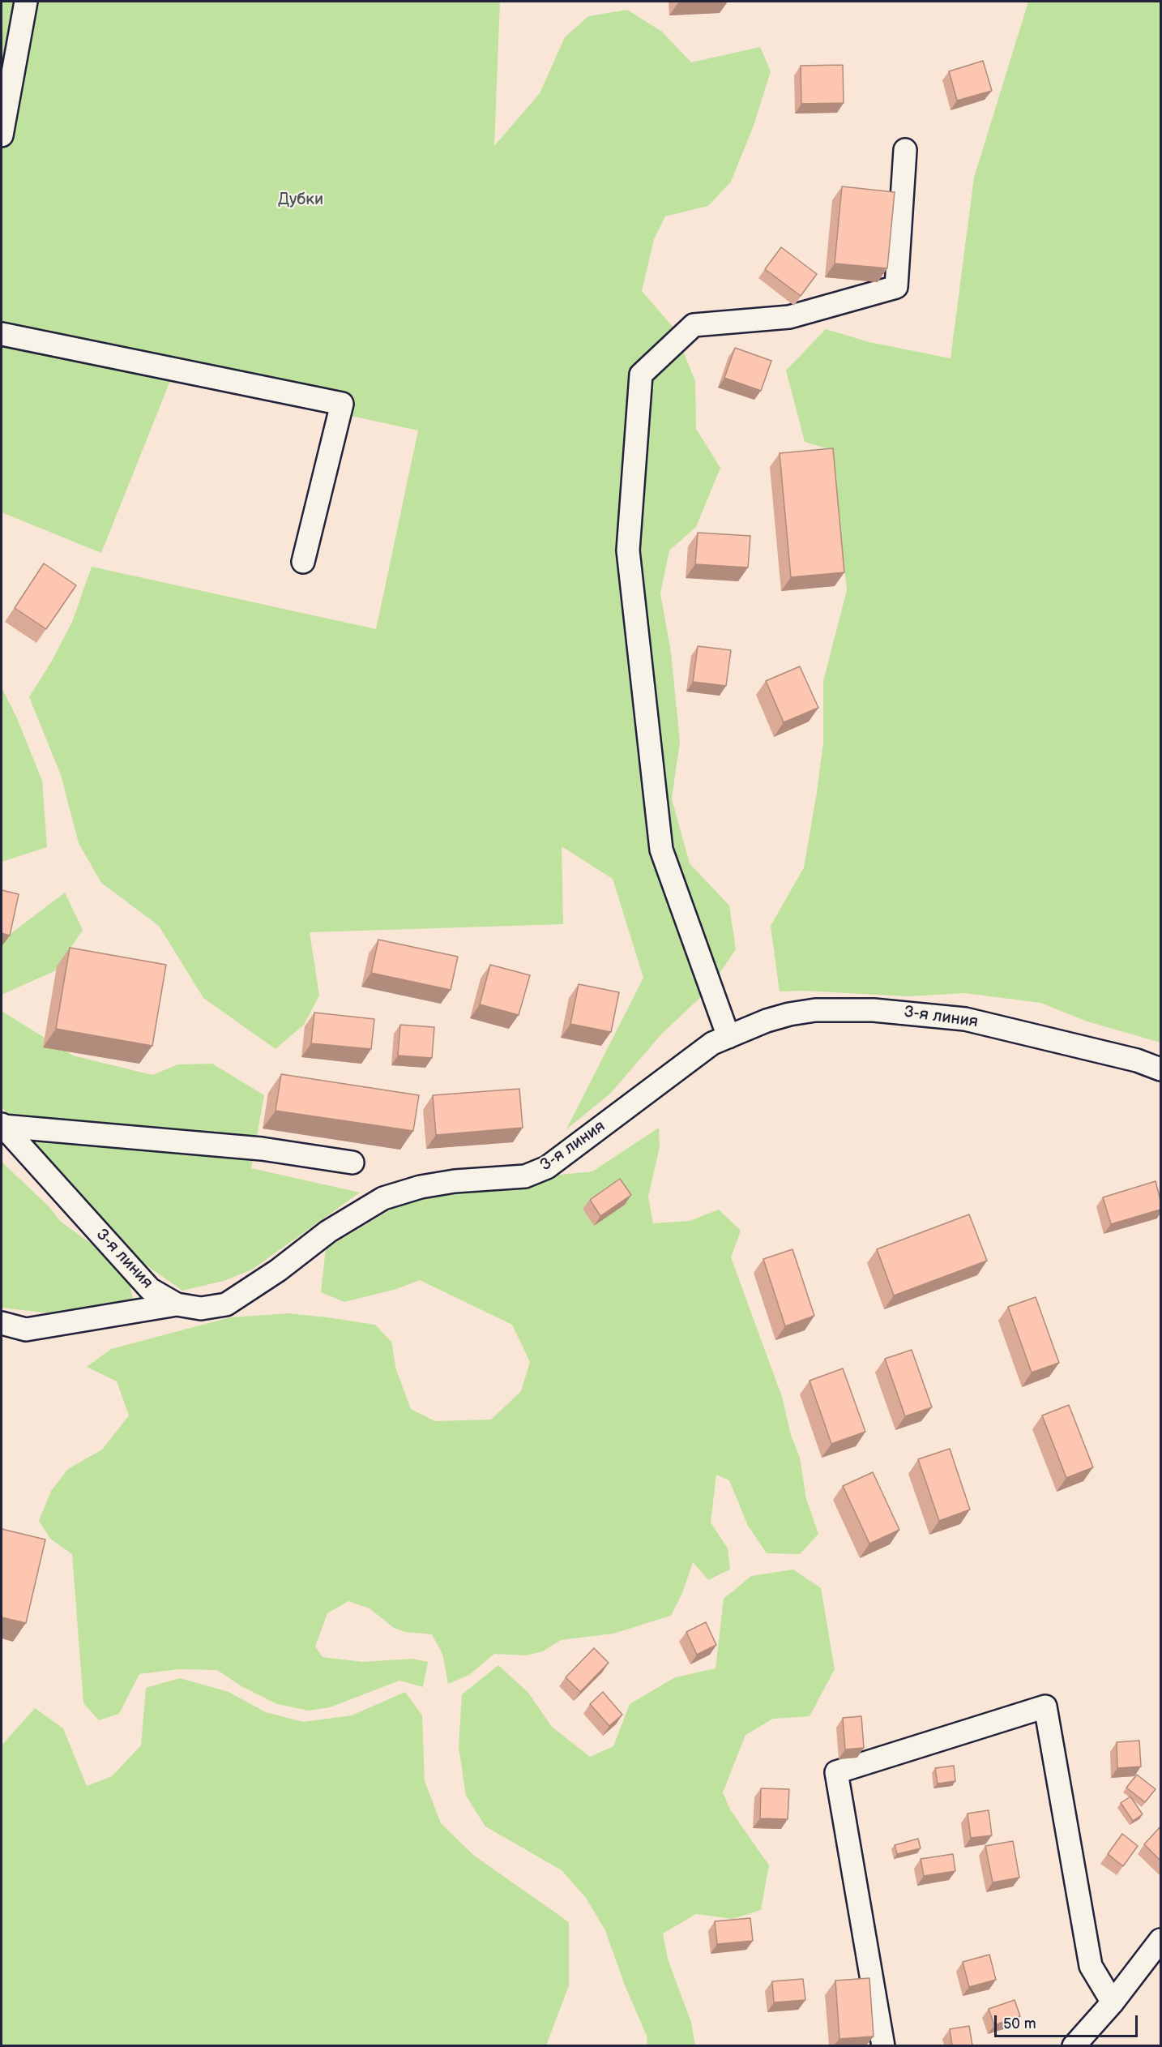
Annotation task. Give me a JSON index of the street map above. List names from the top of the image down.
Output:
{
  "streets": {
    "street": ["3-я линия"]
  },
  "parks": ["Дубки"],
  "scale_bar": "50 m"
}
